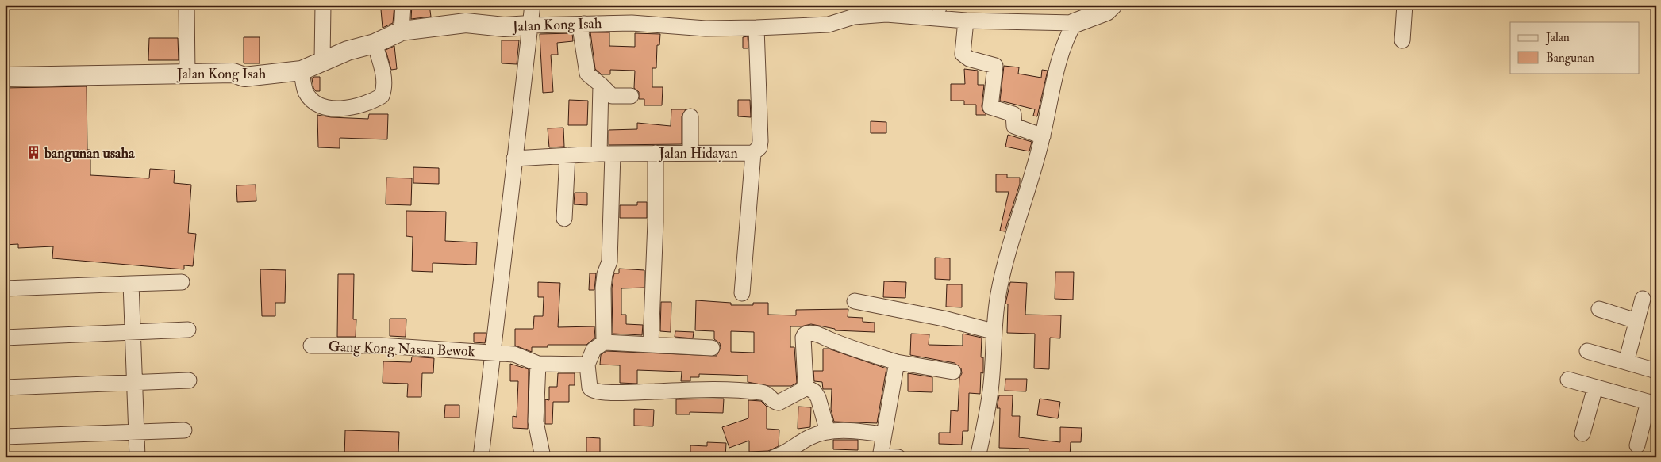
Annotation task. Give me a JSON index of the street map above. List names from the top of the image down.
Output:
{
  "streets": {
    "street": ["Jalan Kong Isah", "Jalan Hidayan", "Gang Kong Nasan Bewok"]
  },
  "crossings": [
    ["Jalan Kong Isah", "Jalan Hidayan"]
  ],
  "places": {
    "building": ["bangunan usaha"]
  },
  "legend": ["Jalan", "Bangunan"]
}
